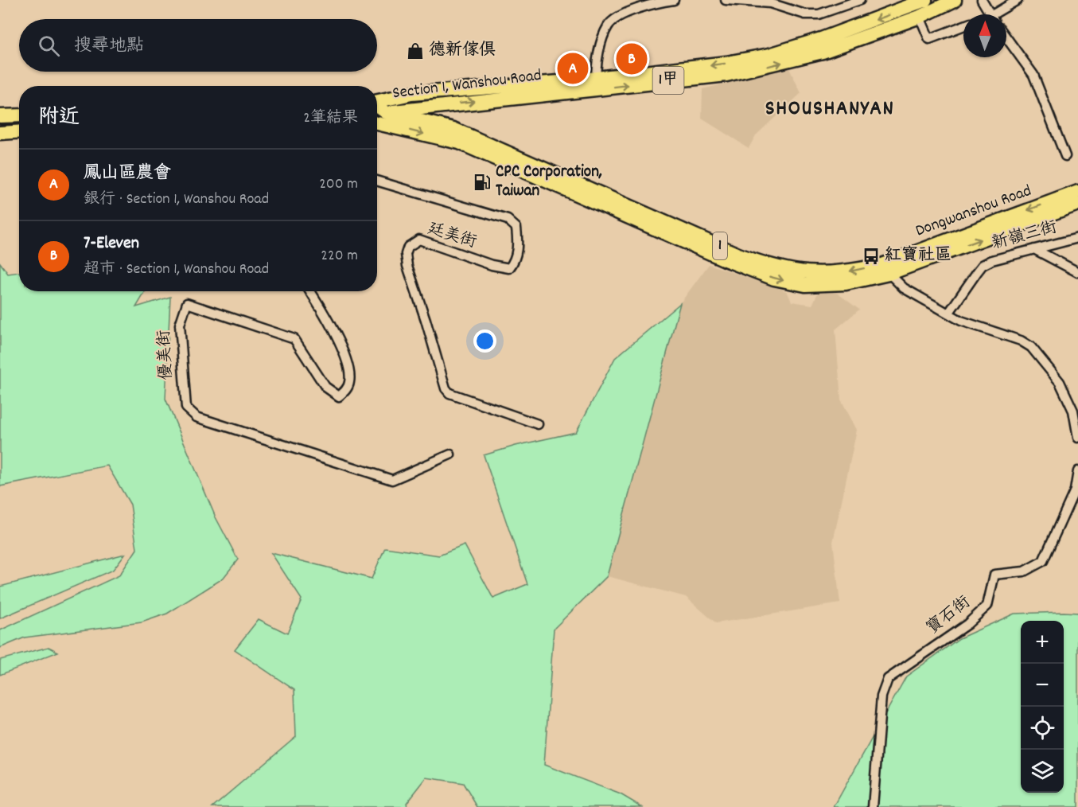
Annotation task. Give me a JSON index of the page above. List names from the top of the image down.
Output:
{
  "streets": {
    "main road": [
      "1甲",
      "Section 1, Wanshou Road",
      "Dongwanshou Road",
      "1"
    ],
    "street": [
      "廷美街",
      "新嶺三街",
      "優美街",
      "寶石街"
    ]
  },
  "crossings": [
    ["Section 1, Wanshou Road", "Dongwanshou Road"]
  ],
  "districts": ["SHOUSHANYAN"],
  "places": {
    "shop": ["德新傢俱"],
    "fuel station": ["CPC Corporation, Taiwan"],
    "bus stop": ["紅寶社區"]
  },
  "north": "top",
  "page": {
    "search": "搜尋地點",
    "pins": ["B", "A"],
    "heading": ["附近", "2筆結果"],
    "list": [
      {
        "mark": "A",
        "name": "鳳山區農會",
        "note": "銀行 · Section 1, Wanshou Road",
        "value": "200 m"
      },
      {
        "mark": "B",
        "name": "7-Eleven",
        "note": "超市 · Section 1, Wanshou Road",
        "value": "220 m"
      }
    ],
    "map_buttons": ["+", "−"]
  }
}
